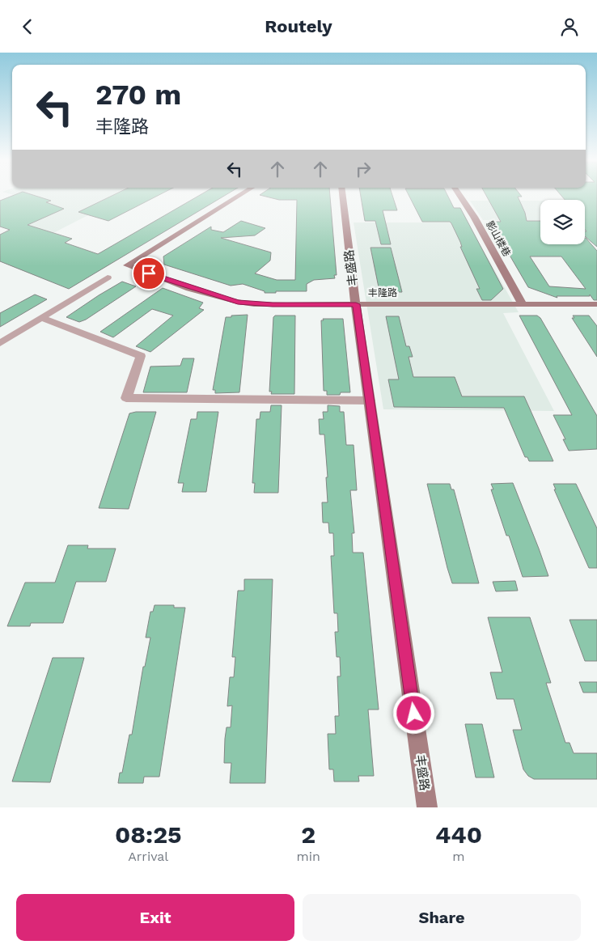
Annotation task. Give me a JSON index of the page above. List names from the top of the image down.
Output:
{
  "streets": {
    "street": ["影山楼巷", "丰盛路", "丰隆路"]
  },
  "crossings": [
    ["影山楼巷", "丰隆路"],
    ["丰盛路", "丰隆路"]
  ],
  "page": {
    "header": "Routely",
    "turn": ["270 m", "丰隆路"],
    "eta": [
      "08:25",
      "Arrival",
      "2",
      "min",
      "440",
      "m"
    ],
    "buttons": ["Exit", "Share"]
  }
}
